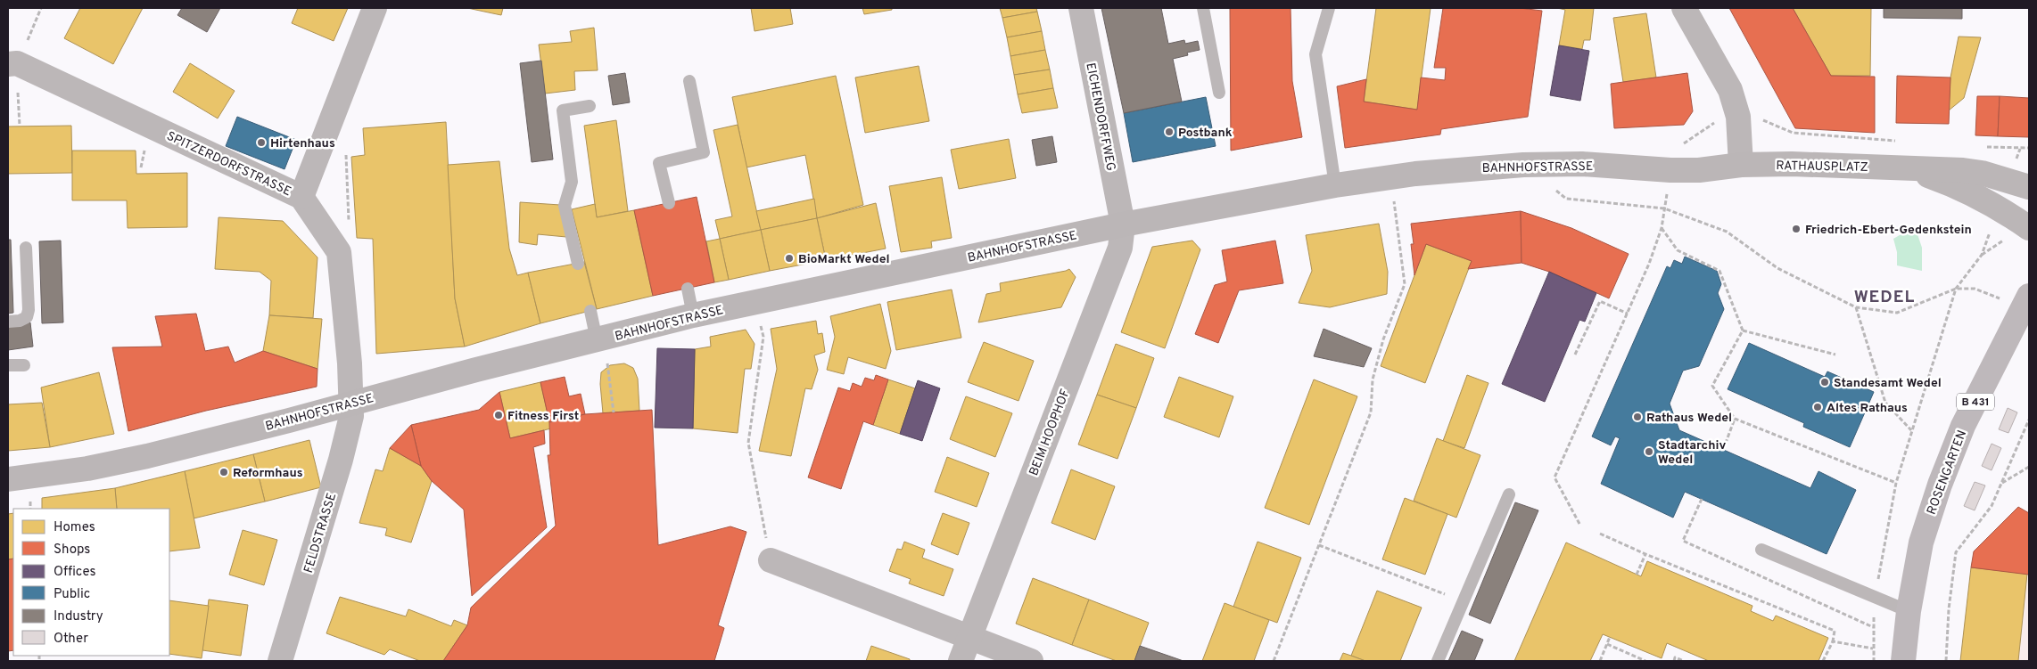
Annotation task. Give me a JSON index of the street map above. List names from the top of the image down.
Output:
{
  "streets": {
    "main road": ["B 431", "ROSENGARTEN"],
    "street": [
      "EICHENDORFFWEG",
      "SPITZERDORFSTRASSE",
      "RATHAUSPLATZ",
      "BAHNHOFSTRASSE",
      "BEIM HOOPHOF",
      "FELDSTRASSE"
    ]
  },
  "crossings": [
    ["EICHENDORFFWEG", "BAHNHOFSTRASSE"],
    ["EICHENDORFFWEG", "BEIM HOOPHOF"],
    ["SPITZERDORFSTRASSE", "BAHNHOFSTRASSE"],
    ["SPITZERDORFSTRASSE", "FELDSTRASSE"],
    ["RATHAUSPLATZ", "BAHNHOFSTRASSE"],
    ["BAHNHOFSTRASSE", "BEIM HOOPHOF"],
    ["BAHNHOFSTRASSE", "FELDSTRASSE"]
  ],
  "districts": ["WEDEL"],
  "places": [
    "Postbank",
    "Hirtenhaus",
    "Friedrich-Ebert-Gedenkstein",
    "BioMarkt Wedel",
    "Standesamt Wedel",
    "Altes Rathaus",
    "Fitness First",
    "Rathaus Wedel",
    "Stadtarchiv Wedel",
    "Reformhaus"
  ],
  "legend": [
    "Homes",
    "Shops",
    "Offices",
    "Public",
    "Industry",
    "Other"
  ]
}
